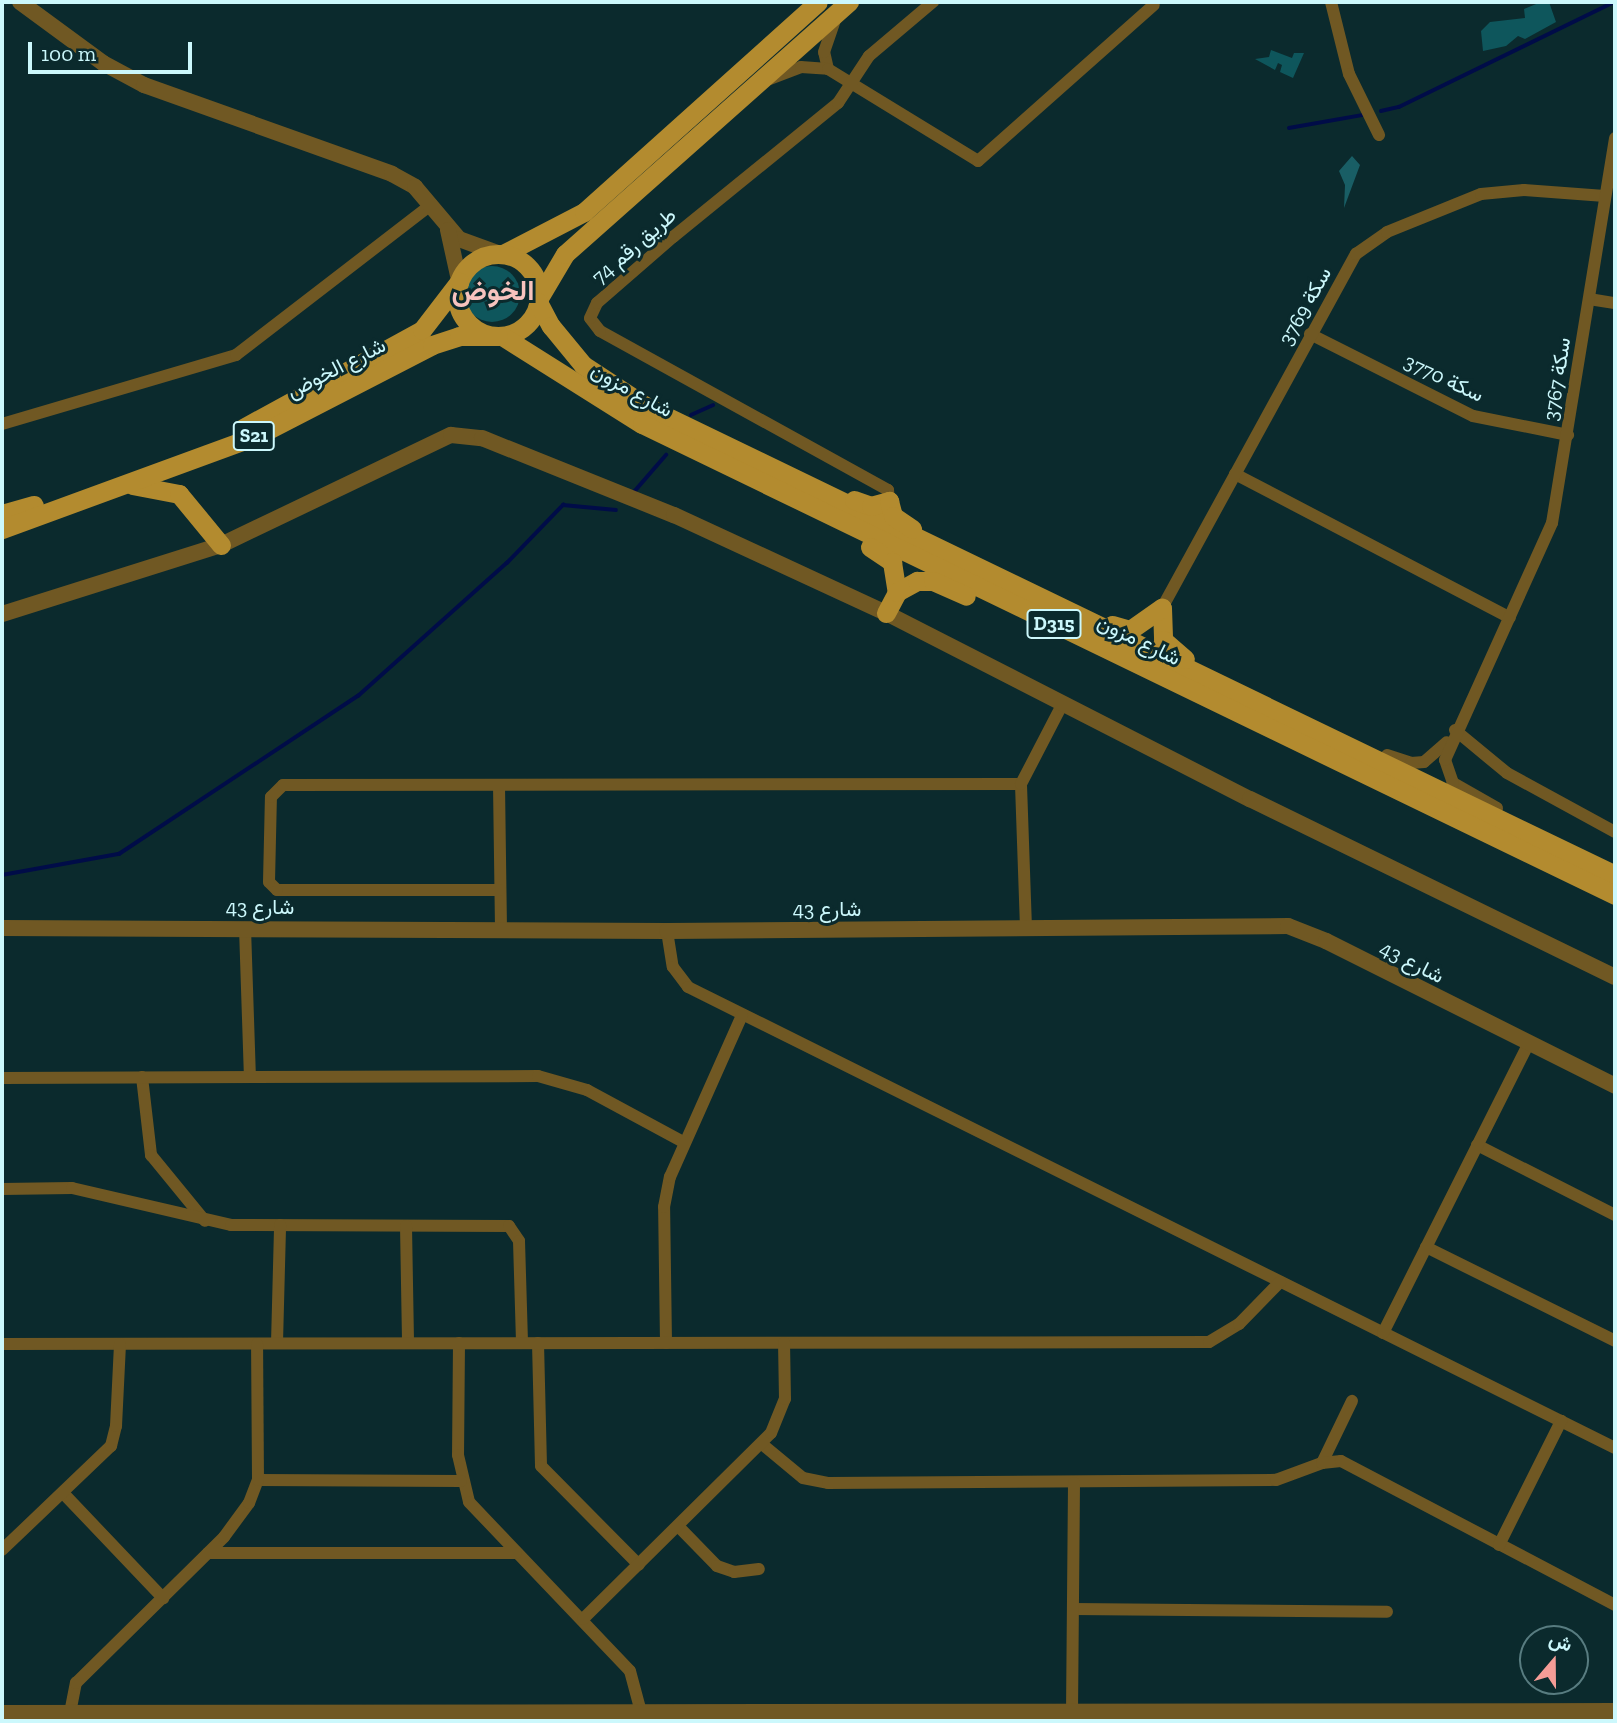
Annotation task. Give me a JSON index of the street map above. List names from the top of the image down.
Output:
{
  "streets": {
    "main road": [
      "شارع الخوض",
      "شارع مزون",
      "S21",
      "D315"
    ],
    "street": [
      "طريق رقم 74",
      "سكة 3769",
      "سكة 3770",
      "سكة 3767",
      "شارع 43"
    ]
  },
  "crossings": [
    ["سكة 3769", "سكة 3770"],
    ["سكة 3769", "سكة 3767"],
    ["شارع الخوض", "شارع مزون"],
    ["شارع الخوض", "S21"],
    ["سكة 3770", "سكة 3767"],
    ["شارع مزون", "S21"]
  ],
  "districts": ["الخوض"],
  "scale_bar": "100 m",
  "north": "top"
}
